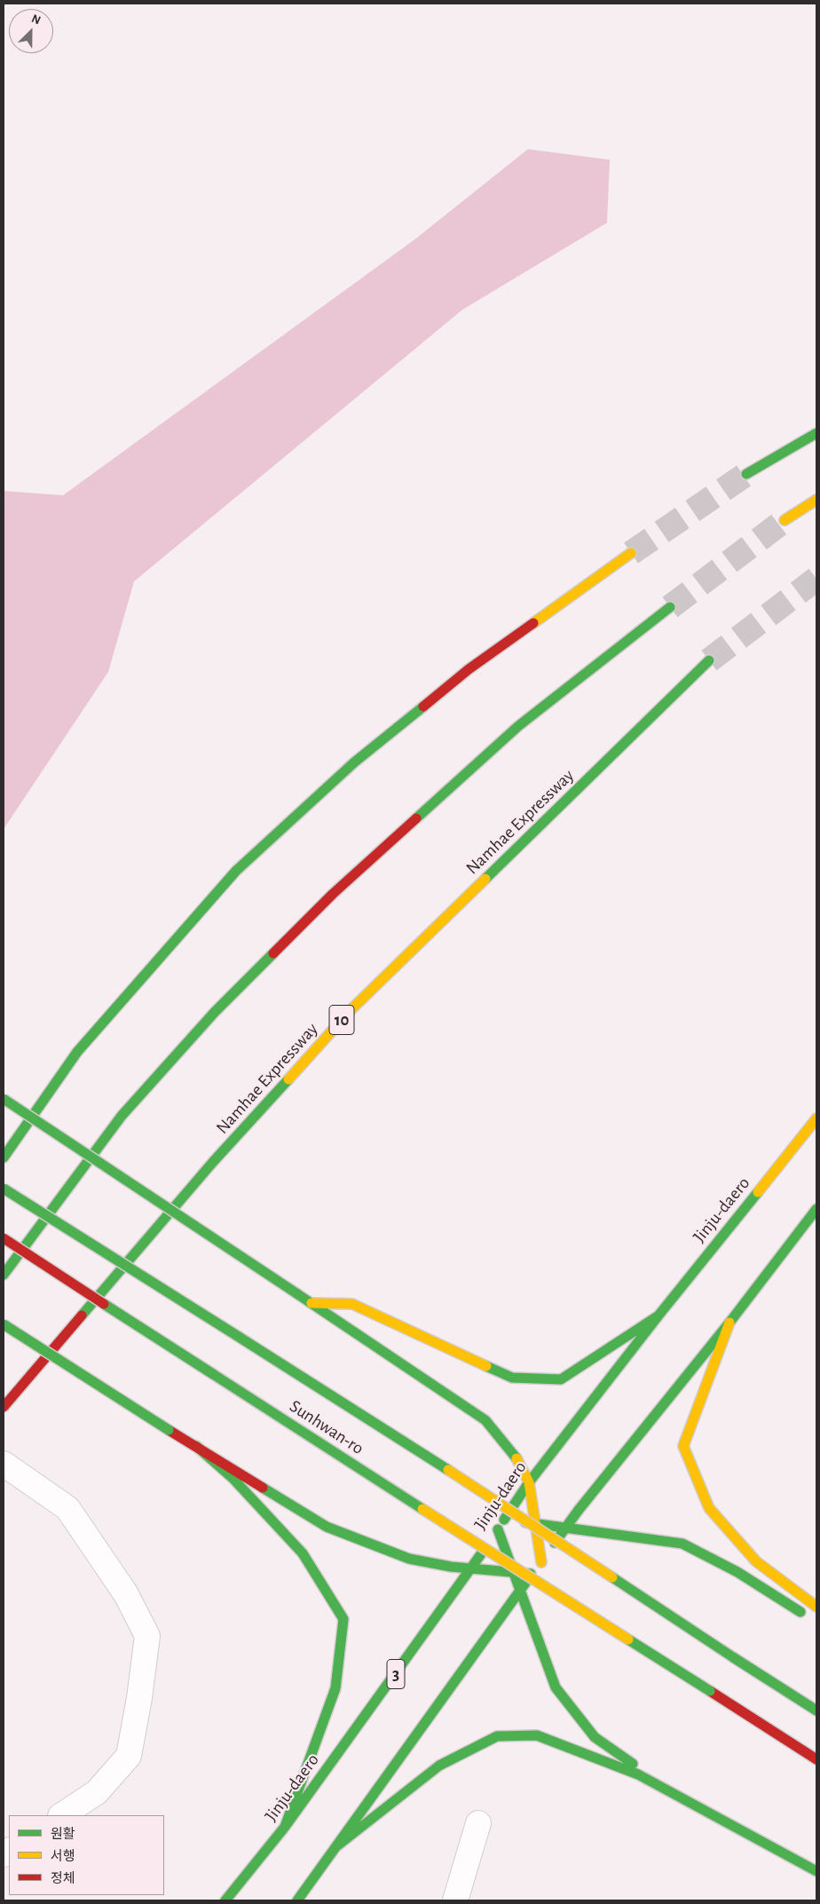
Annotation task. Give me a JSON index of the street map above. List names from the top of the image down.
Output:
{
  "streets": {
    "main road": [
      "Namhae Expressway",
      "10",
      "Jinju-daero",
      "Sunhwan-ro",
      "3"
    ]
  },
  "legend": ["원활", "서행", "정체"],
  "north": "top right"
}
